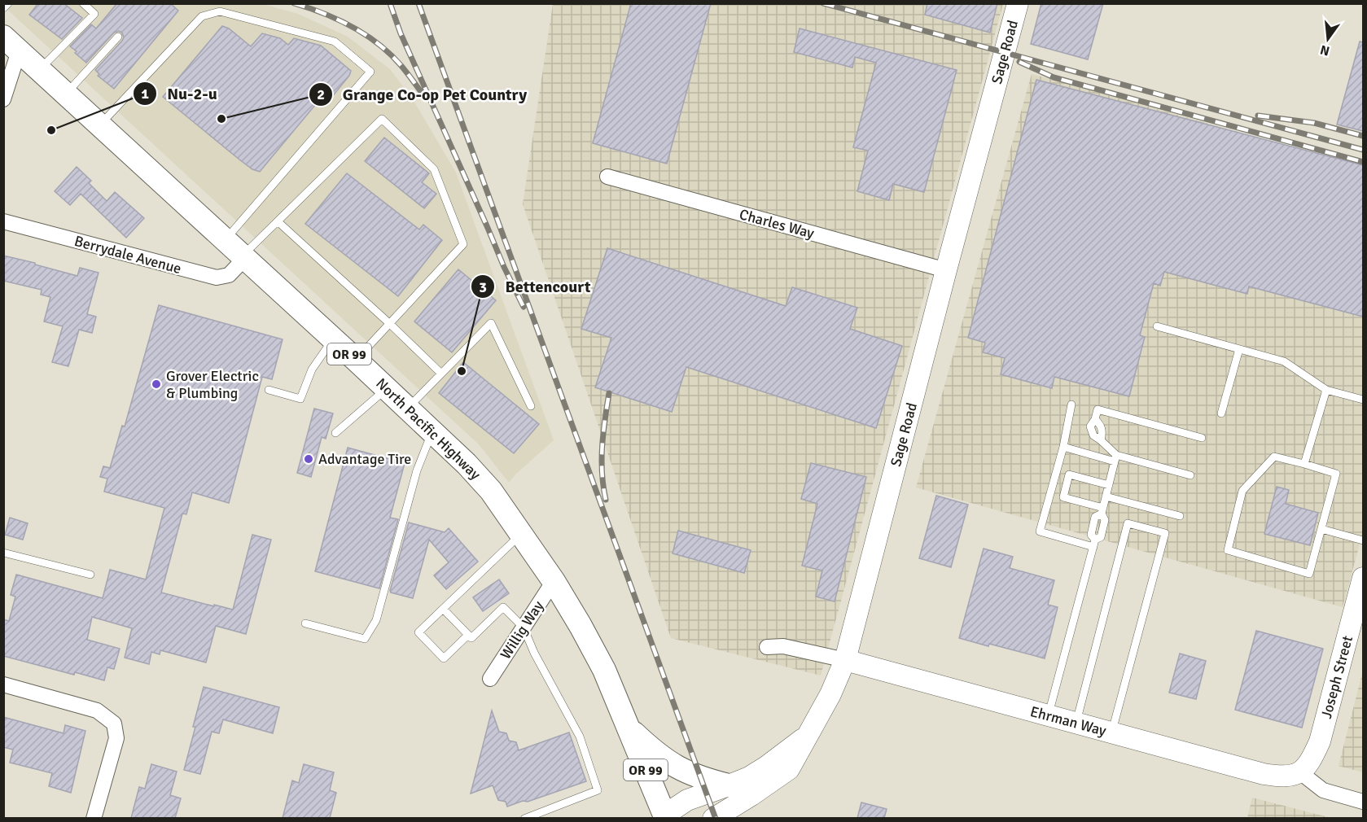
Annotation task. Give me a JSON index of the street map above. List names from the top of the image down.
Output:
{
  "streets": {
    "main road": [
      "Sage Road",
      "OR 99",
      "North Pacific Highway",
      "Joseph Street",
      "Ehrman Way"
    ],
    "street": ["Charles Way", "Berrydale Avenue", "Willig Way"]
  },
  "crossings": [
    ["Sage Road", "Charles Way"],
    ["Sage Road", "Ehrman Way"],
    ["Berrydale Avenue", "North Pacific Highway"],
    ["North Pacific Highway", "Willig Way"],
    ["Joseph Street", "Ehrman Way"]
  ],
  "places": [
    "Grange Co-op Pet Country",
    "Nu-2-u",
    "Bettencourt",
    "Grover Electric & Plumbing",
    "Advantage Tire"
  ],
  "north": "bottom"
}
